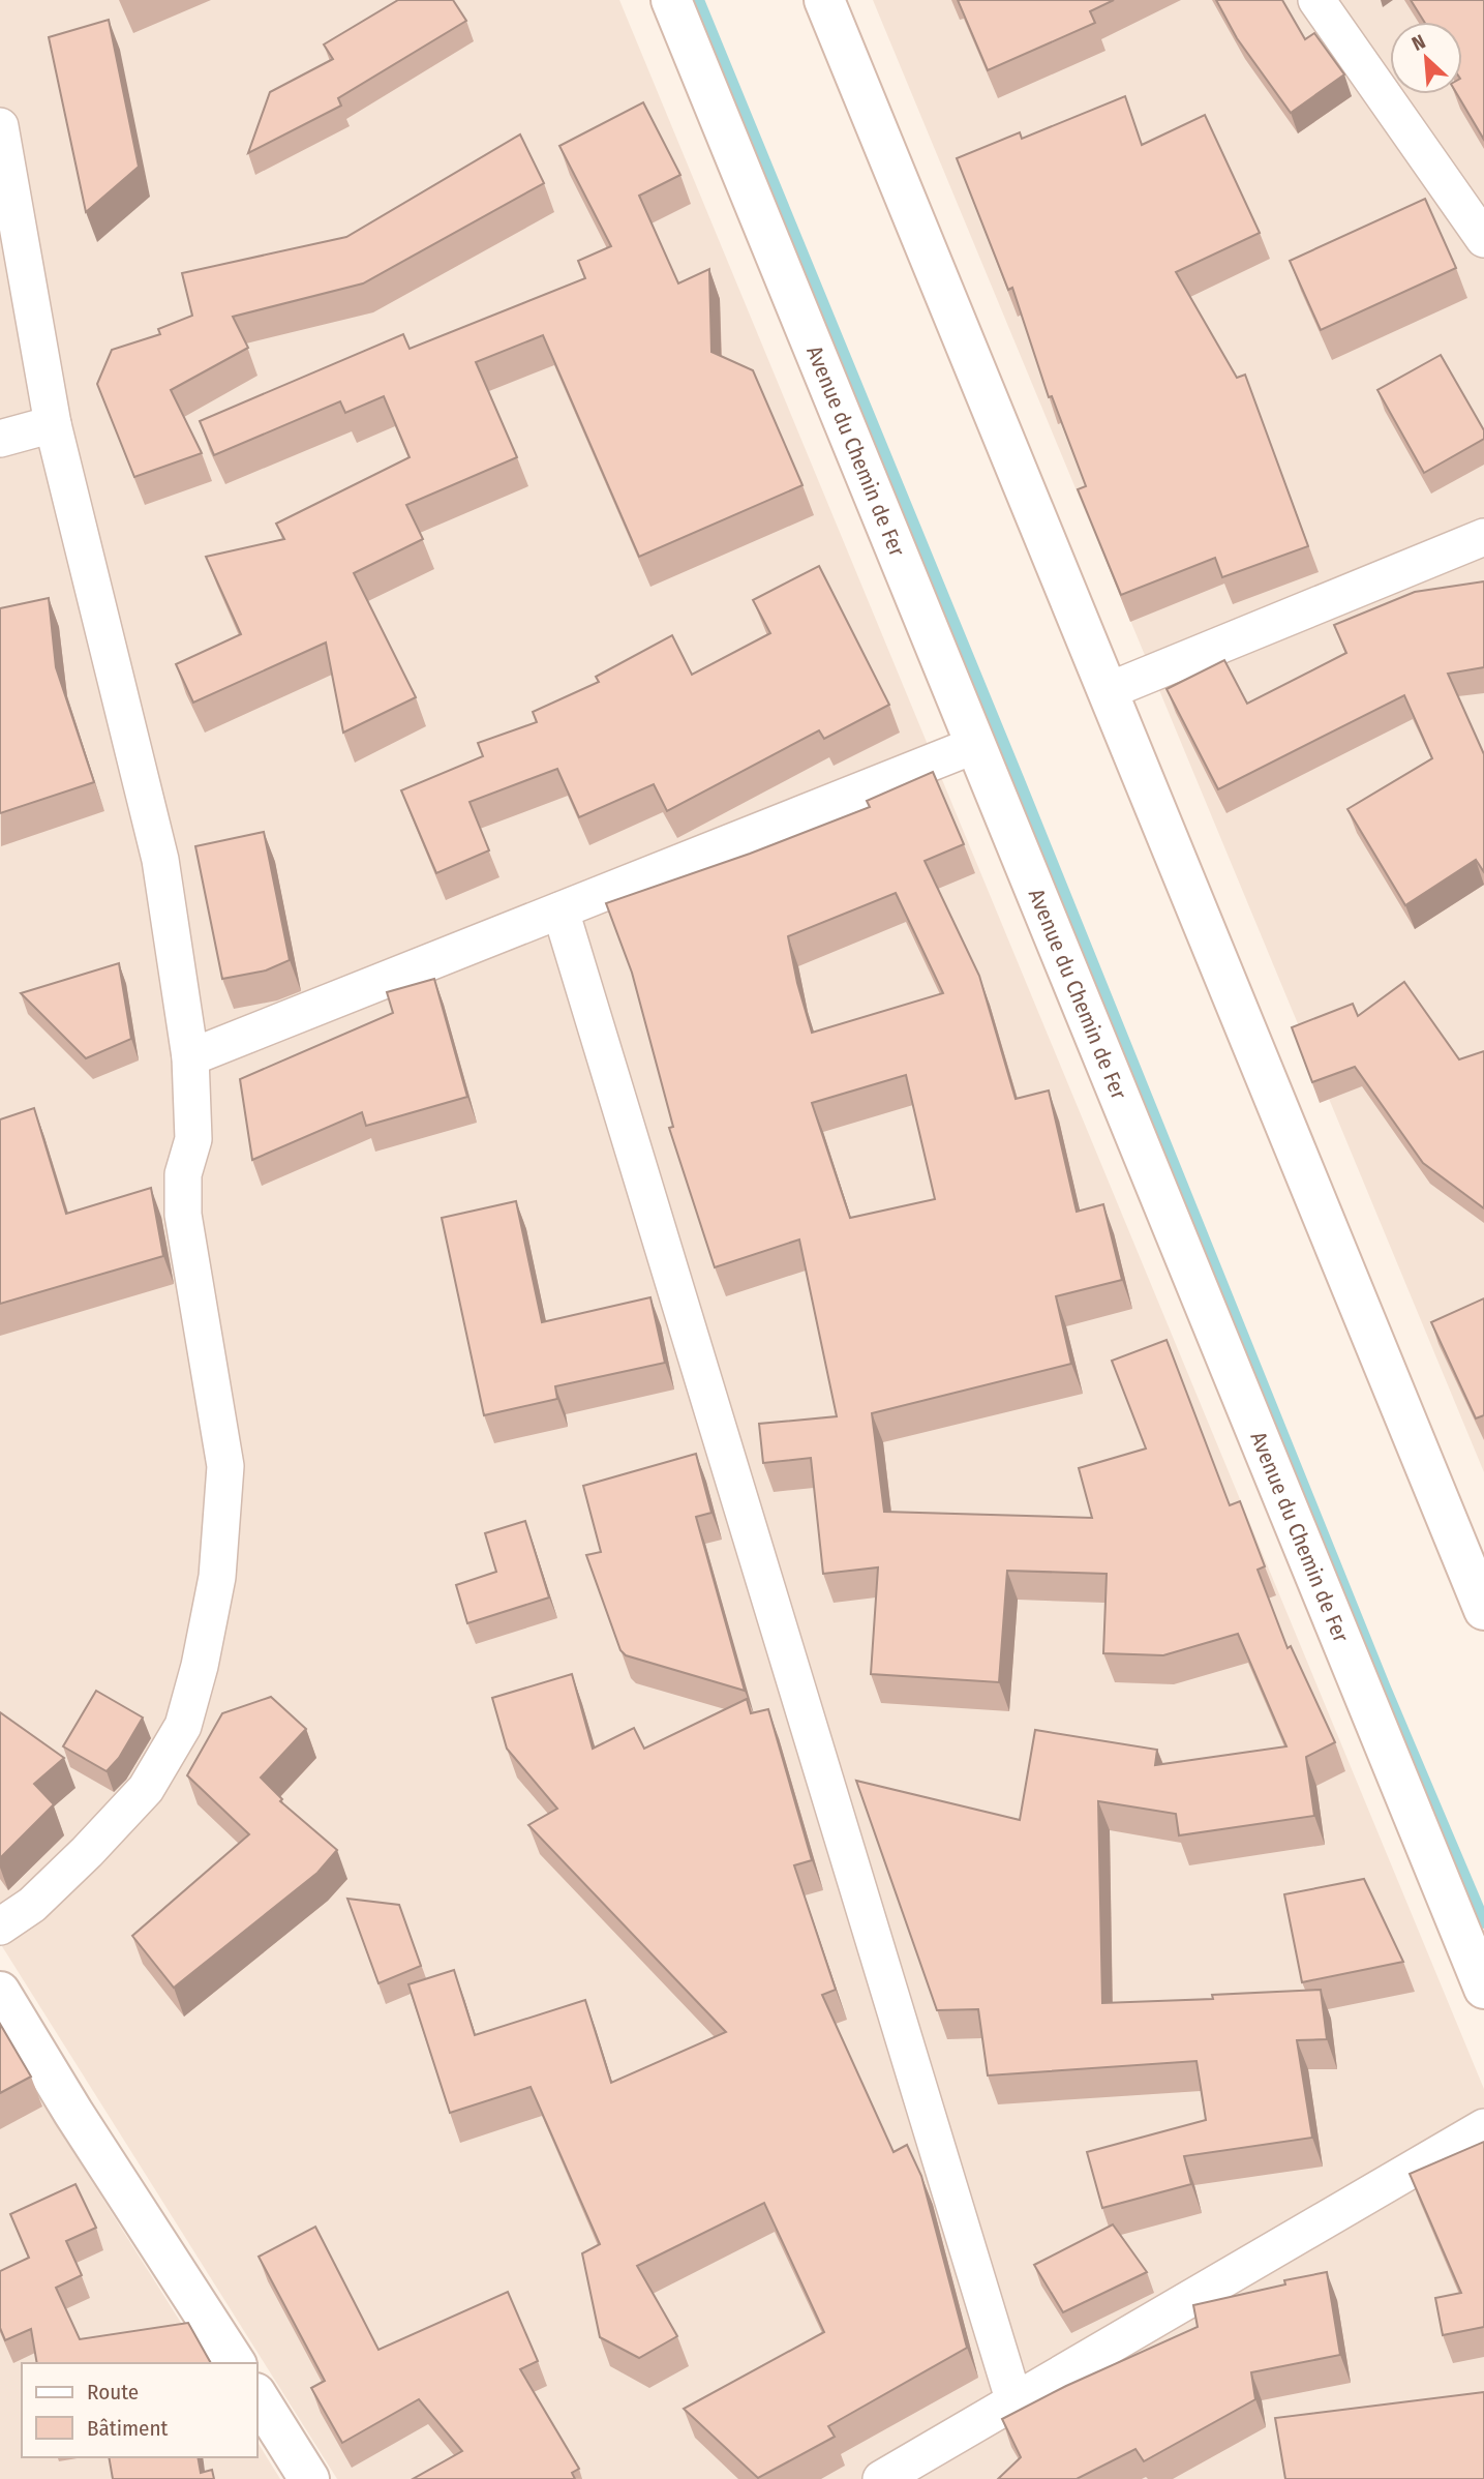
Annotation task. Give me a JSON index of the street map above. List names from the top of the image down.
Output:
{
  "streets": {
    "main road": ["Avenue du Chemin de Fer"]
  },
  "legend": ["Route", "Bâtiment"],
  "north": "top left"
}
